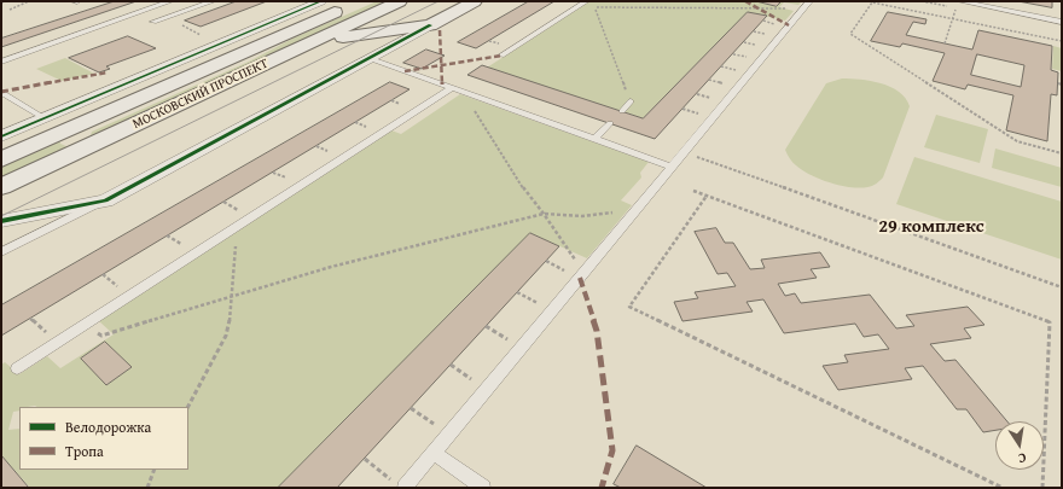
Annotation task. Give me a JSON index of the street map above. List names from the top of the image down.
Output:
{
  "streets": {
    "main road": ["МОСКОВСКИЙ ПРОСПЕКТ"]
  },
  "districts": ["29 комплекс"],
  "legend": ["Велодорожка", "Тропа"],
  "north": "bottom"
}
